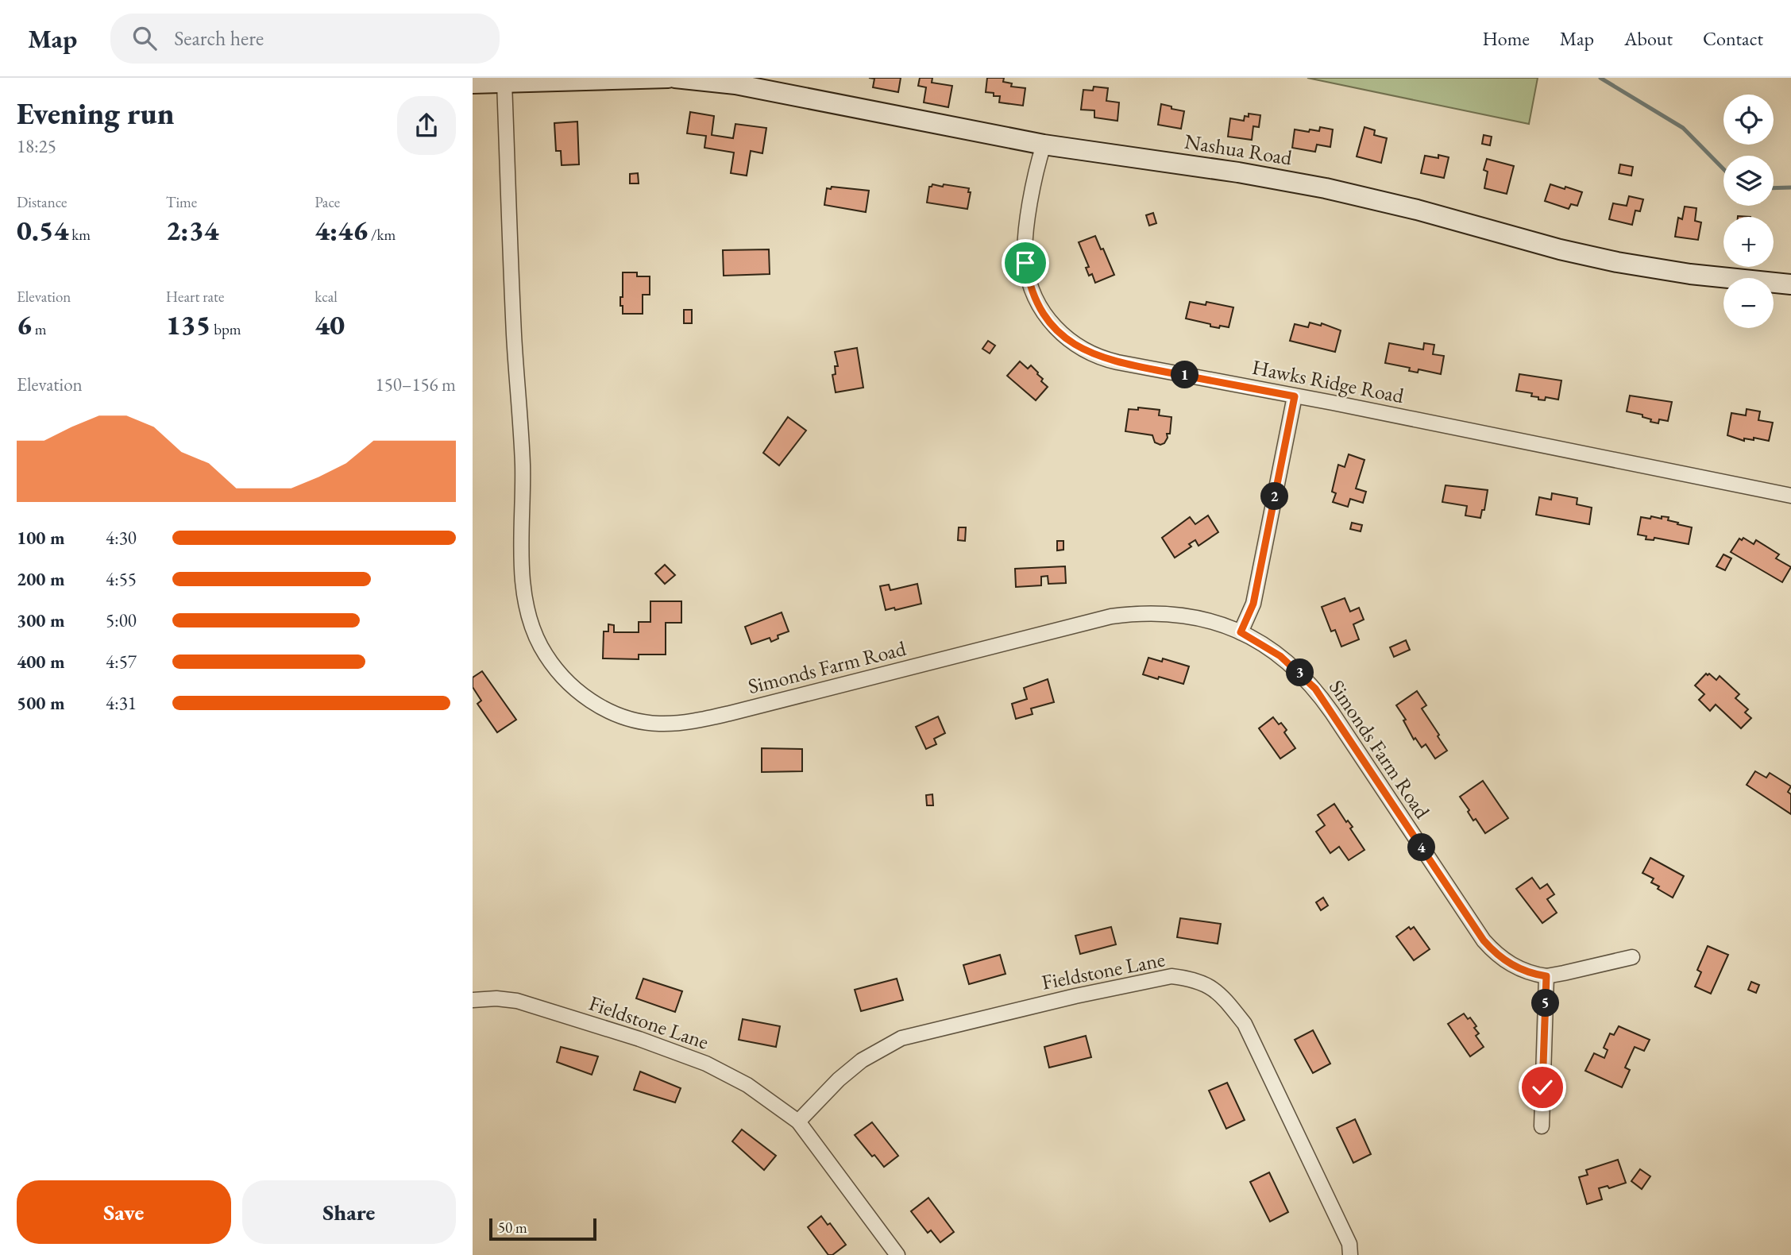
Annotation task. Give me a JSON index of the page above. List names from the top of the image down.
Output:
{
  "streets": {
    "main road": ["Nashua Road"],
    "street": ["Hawks Ridge Road", "Simonds Farm Road", "Fieldstone Lane"]
  },
  "crossings": [
    ["Nashua Road", "Hawks Ridge Road"]
  ],
  "scale_bar": "50 m",
  "page": {
    "header": "Map",
    "search": "Search here",
    "nav": [
      "Home",
      "Map",
      "About",
      "Contact"
    ],
    "heading": ["Evening run", "18:25"],
    "map_buttons": ["+", "−"],
    "stats": [
      ["Distance", "0.54 km"],
      ["Time", "2:34"],
      ["Pace", "4:46 /km"],
      ["Elevation", "6 m"],
      ["Heart rate", "135 bpm"],
      ["kcal", "40"]
    ],
    "pins": [
      "1",
      "2",
      "3",
      "4",
      "5"
    ],
    "chart": ["Elevation", "150–156 m"],
    "list": [
      {
        "name": "100 m",
        "note": "4:30"
      },
      {
        "name": "200 m",
        "note": "4:55"
      },
      {
        "name": "300 m",
        "note": "5:00"
      },
      {
        "name": "400 m",
        "note": "4:57"
      },
      {
        "name": "500 m",
        "note": "4:31"
      }
    ],
    "buttons": ["Save", "Share"],
    "scale": "50 m"
  }
}
